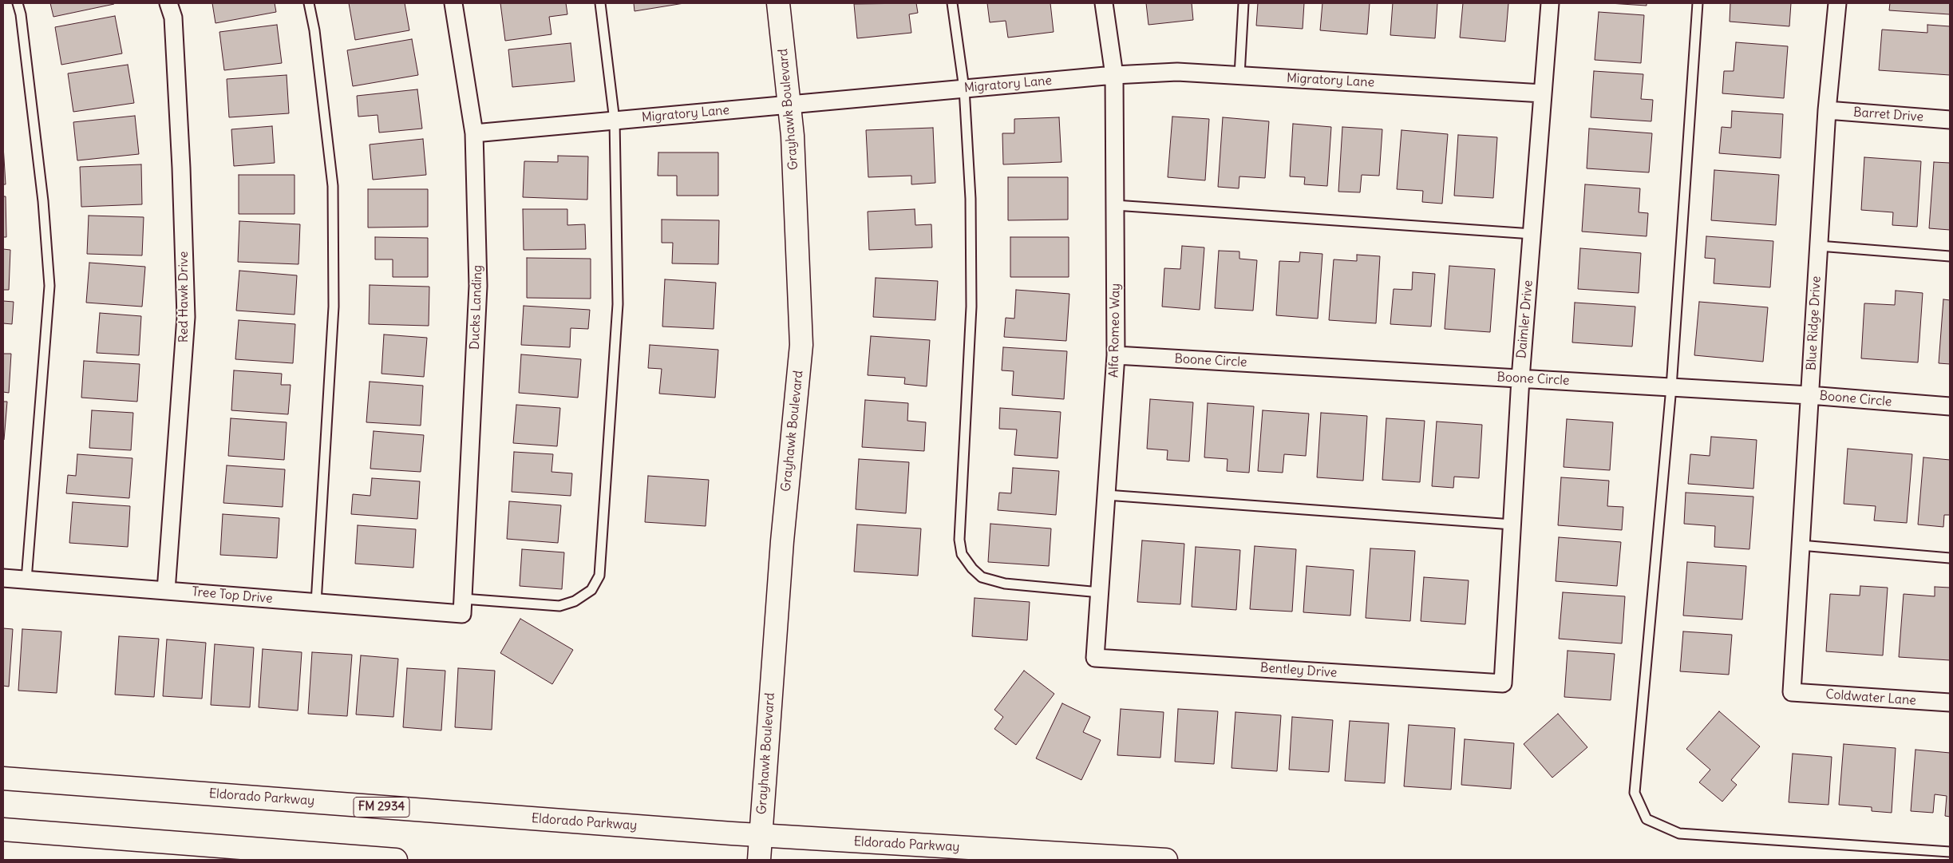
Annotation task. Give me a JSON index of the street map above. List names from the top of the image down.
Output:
{
  "streets": {
    "main road": ["Grayhawk Boulevard", "Eldorado Parkway", "FM 2934"],
    "street": [
      "Migratory Lane",
      "Barret Drive",
      "Red Hawk Drive",
      "Ducks Landing",
      "Daimler Drive",
      "Blue Ridge Drive",
      "Alfa Romeo Way",
      "Boone Circle",
      "Tree Top Drive",
      "Bentley Drive",
      "Coldwater Lane"
    ]
  },
  "crossings": [
    ["Migratory Lane", "Grayhawk Boulevard"],
    ["Migratory Lane", "Ducks Landing"],
    ["Migratory Lane", "Daimler Drive"],
    ["Migratory Lane", "Alfa Romeo Way"],
    ["Grayhawk Boulevard", "Eldorado Parkway"],
    ["Barret Drive", "Blue Ridge Drive"],
    ["Red Hawk Drive", "Tree Top Drive"],
    ["Ducks Landing", "Tree Top Drive"],
    ["Daimler Drive", "Boone Circle"],
    ["Daimler Drive", "Bentley Drive"],
    ["Blue Ridge Drive", "Boone Circle"],
    ["Blue Ridge Drive", "Coldwater Lane"],
    ["Alfa Romeo Way", "Boone Circle"],
    ["Alfa Romeo Way", "Bentley Drive"]
  ]
}
